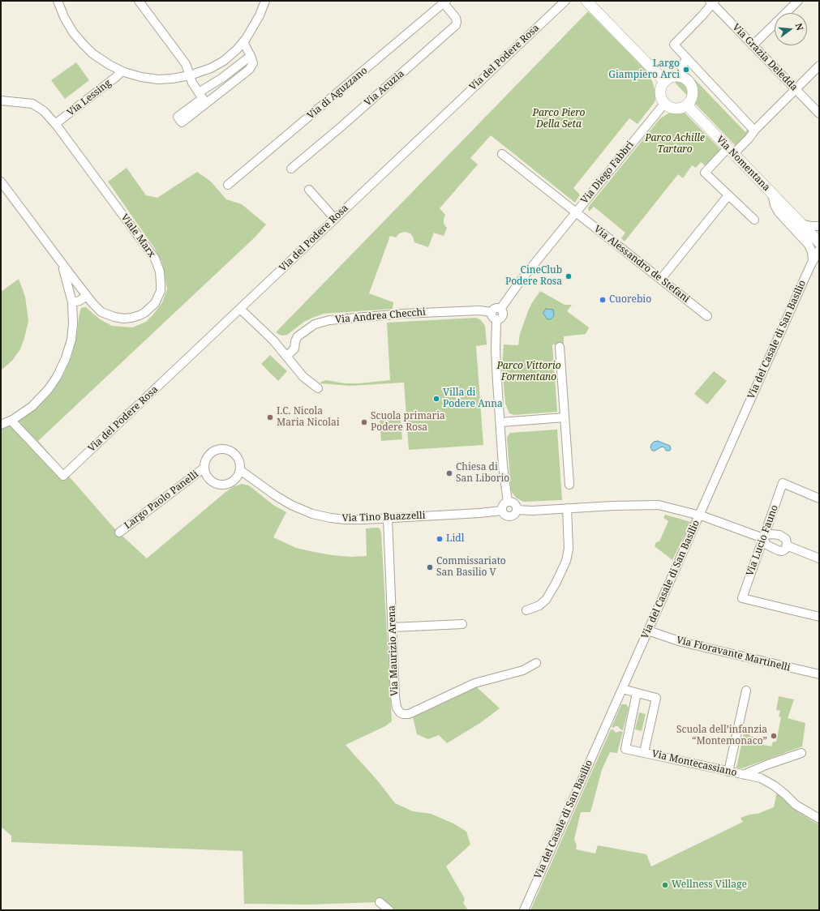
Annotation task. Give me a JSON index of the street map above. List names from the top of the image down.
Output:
{
  "streets": {
    "main road": ["Via Nomentana"],
    "street": [
      "Via del Podere Rosa",
      "Via Grazia Deledda",
      "Via Acuzia",
      "Via di Aguzzano",
      "Via Lessing",
      "Via Diego Fabbri",
      "Viale Marx",
      "Via Alessandro de Stefani",
      "Via Andrea Checchi",
      "Via del Casale di San Basilio",
      "Largo Paolo Panelli",
      "Via Tino Buazzelli",
      "Via Lucio Fauno",
      "Via Maurizio Arena",
      "Via Fioravante Martinelli",
      "Via Montecassiano"
    ]
  },
  "crossings": [
    ["Via Acuzia", "Via di Aguzzano"],
    ["Via Lessing", "Viale Marx"],
    ["Via Nomentana", "Via Diego Fabbri"],
    ["Via Nomentana", "Via del Casale di San Basilio"],
    ["Via Diego Fabbri", "Via Alessandro de Stefani"],
    ["Via Diego Fabbri", "Via Andrea Checchi"],
    ["Via del Casale di San Basilio", "Via Fioravante Martinelli"],
    ["Via del Casale di San Basilio", "Via Montecassiano"],
    ["Largo Paolo Panelli", "Via Tino Buazzelli"],
    ["Via Tino Buazzelli", "Via Maurizio Arena"]
  ],
  "parks": ["Parco Piero Della Seta", "Parco Achille Tartaro", "Parco Vittorio Formentano"],
  "places": [
    "Largo Giampiero Arci",
    "CineClub Podere Rosa",
    "Cuorebio",
    "Villa di Podere Anna",
    "I.C. Nicola Maria Nicolai",
    "Scuola primaria Podere Rosa",
    "Chiesa di San Liborio",
    "Lidl",
    "Commissariato San Basilio V",
    "Scuola dell’infanzia “Montemonaco”",
    "Wellness Village"
  ],
  "north": "right"
}
